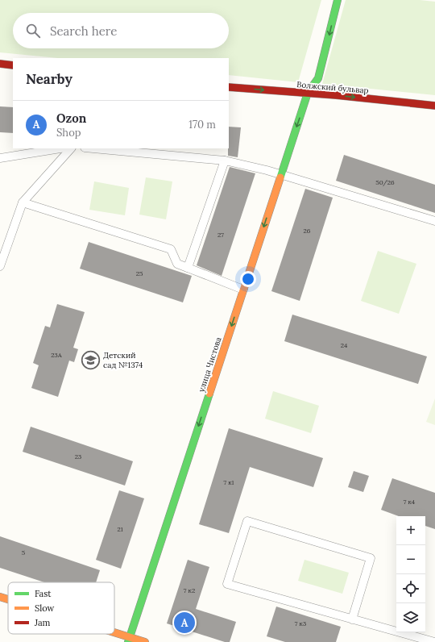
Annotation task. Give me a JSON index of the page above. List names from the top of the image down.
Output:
{
  "streets": {
    "street": ["Волжский бульвар", "улица Чистова"]
  },
  "crossings": [
    ["Волжский бульвар", "улица Чистова"]
  ],
  "one_way": ["Волжский бульвар", "улица Чистова"],
  "places": {
    "school or university": ["Детский сад №1374"]
  },
  "house_numbers": [
    "50/26",
    "26",
    "27",
    "25",
    "24",
    "23А",
    "23",
    "7 к1",
    "7 к4",
    "21",
    "5",
    "7 к2",
    "7 к3"
  ],
  "legend": ["Fast", "Slow", "Jam"],
  "page": {
    "search": "Search here",
    "heading": "Nearby",
    "list": [
      {
        "mark": "A",
        "name": "Ozon",
        "note": "Shop",
        "value": "170 m"
      }
    ],
    "map_buttons": ["+", "−"],
    "pins": "A"
  }
}
